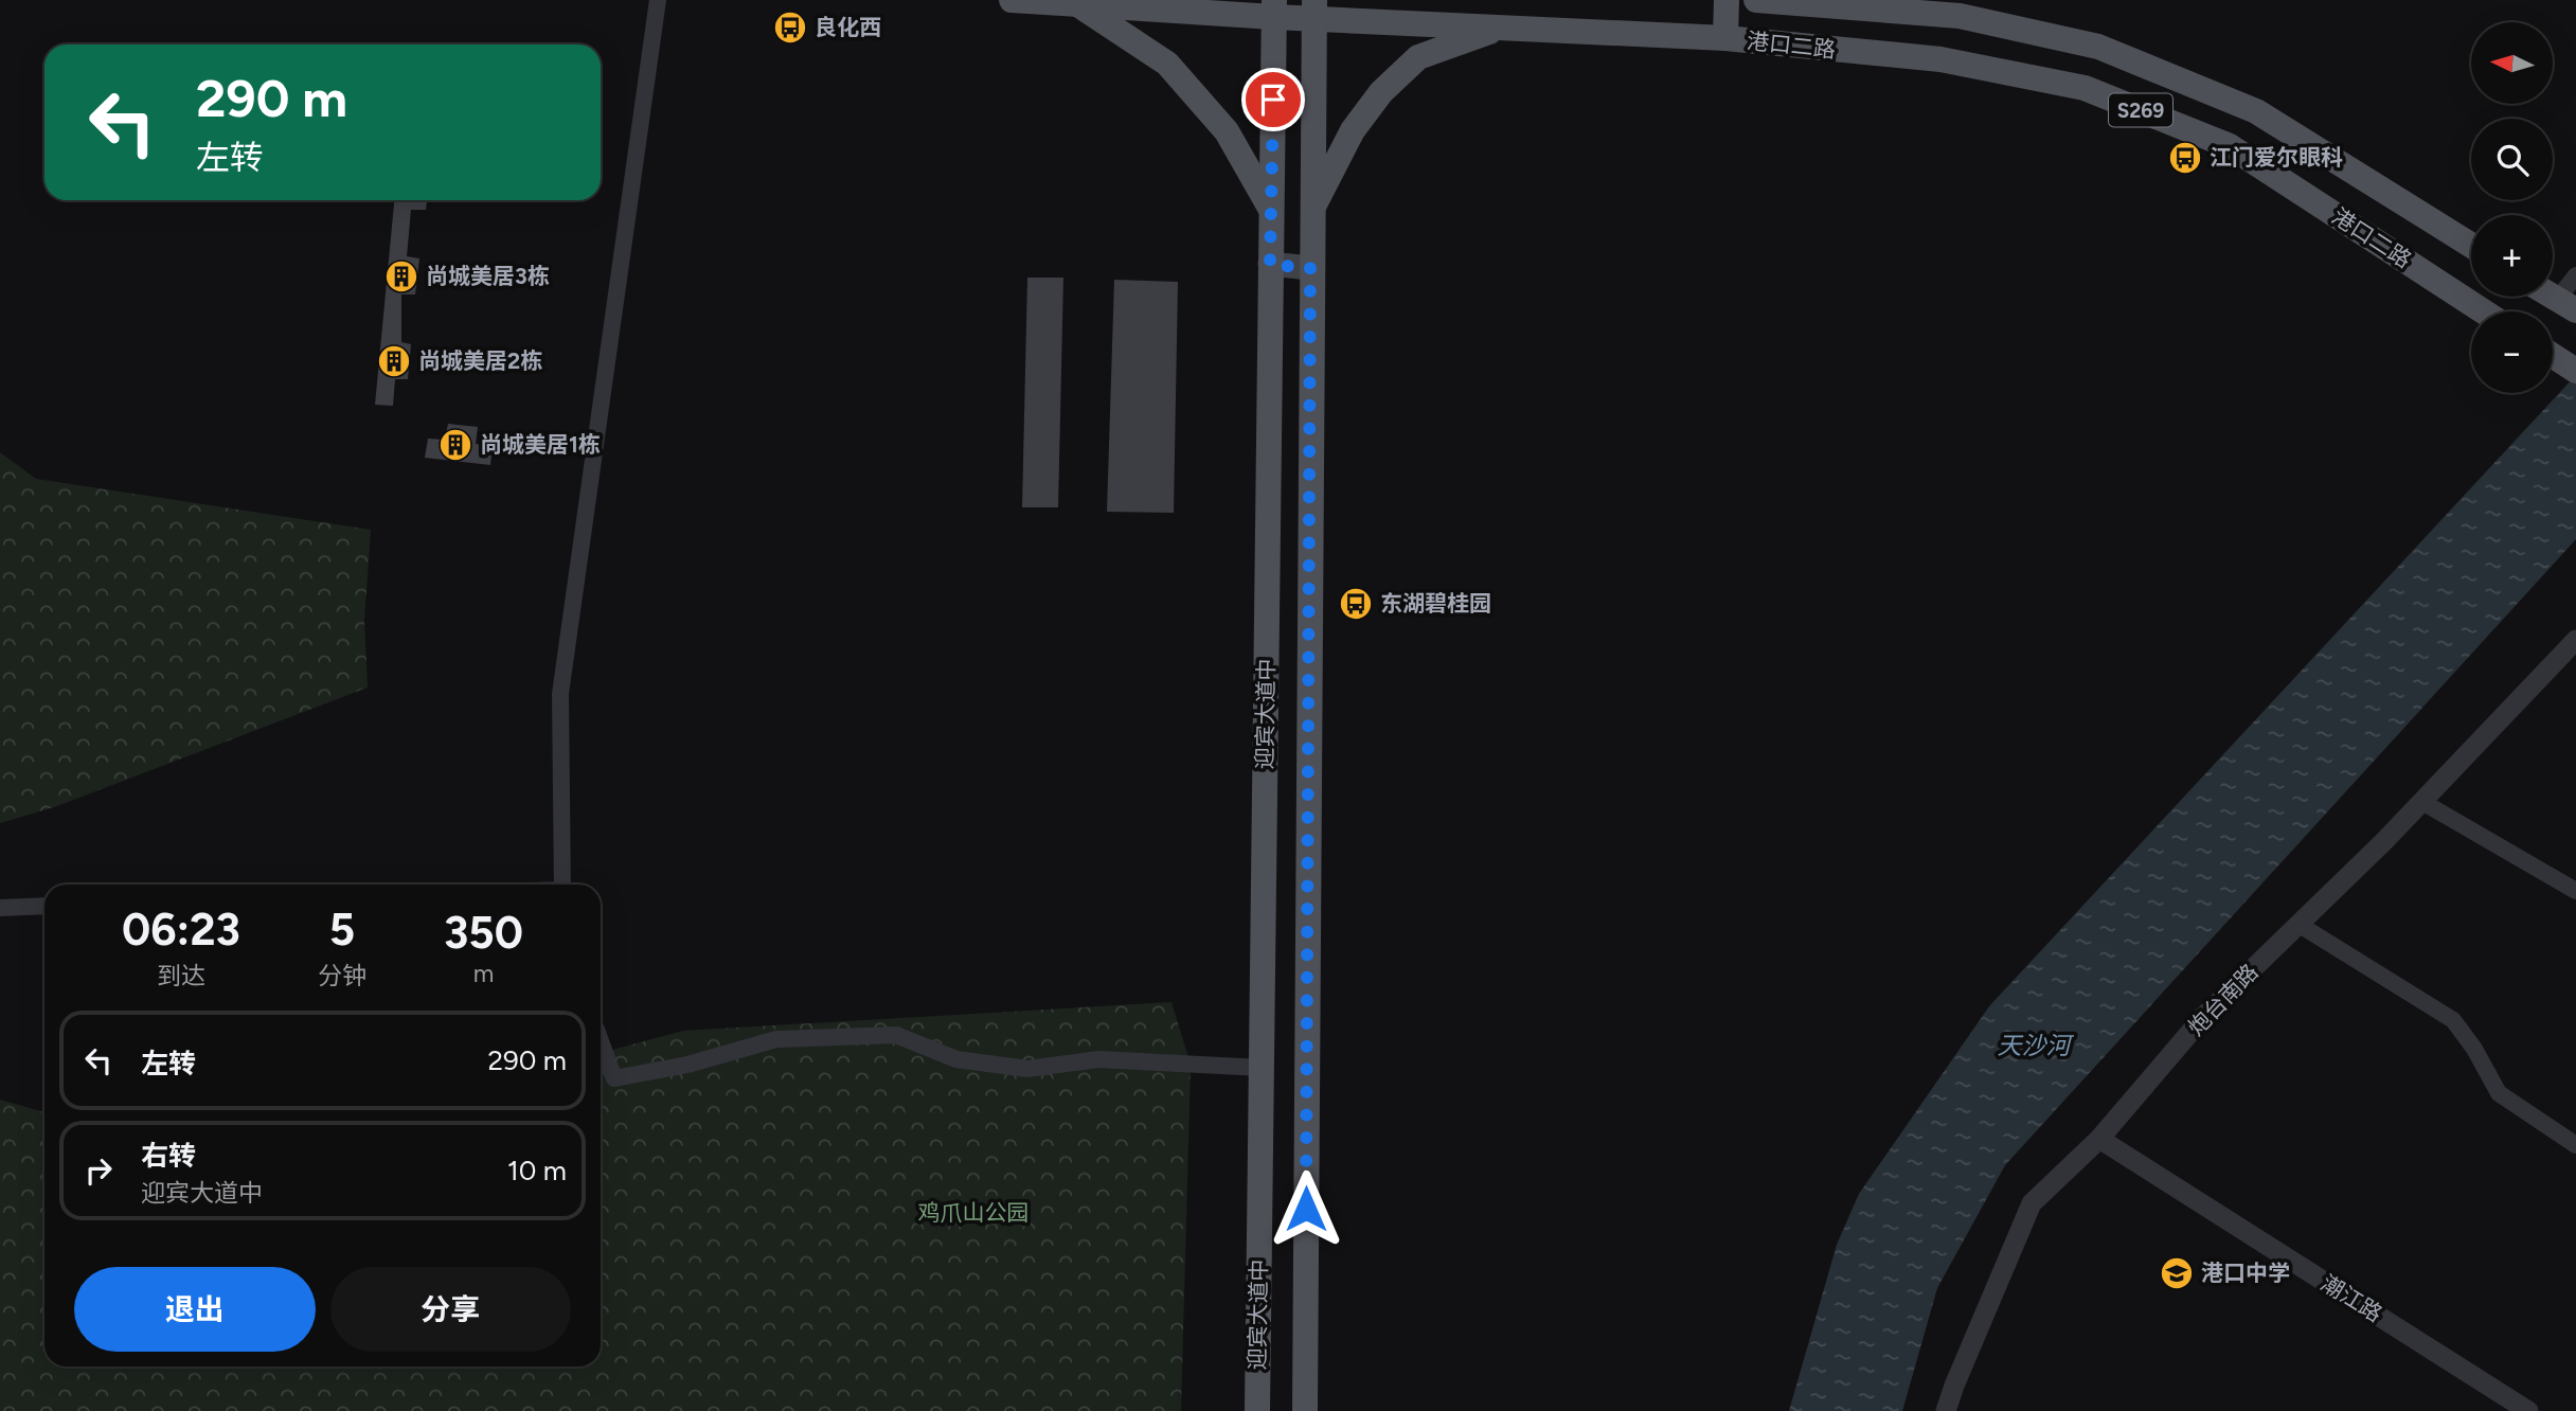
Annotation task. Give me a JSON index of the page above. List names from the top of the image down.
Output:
{
  "streets": {
    "main road": ["港口二路", "S269", "迎宾大道中"],
    "street": ["炮台南路", "潮江路"]
  },
  "crossings": [
    ["港口二路", "迎宾大道中"],
    ["炮台南路", "潮江路"]
  ],
  "water": ["天沙河"],
  "parks": ["鸡爪山公园"],
  "places": {
    "bus stop": ["良化西", "江门爱尔眼科", "东湖碧桂园"],
    "building": ["尚城美居3栋", "尚城美居2栋", "尚城美居1栋"],
    "school or university": ["港口中学"]
  },
  "north": "left",
  "page": {
    "map_buttons": ["+", "−"],
    "turn": ["290 m", "左转"],
    "eta": [
      "06:23",
      "到达",
      "5",
      "分钟",
      "350",
      "m"
    ],
    "list": [
      {
        "name": "左转",
        "value": "290 m"
      },
      {
        "name": "右转",
        "note": "迎宾大道中",
        "value": "10 m"
      }
    ],
    "buttons": ["退出", "分享"]
  }
}
